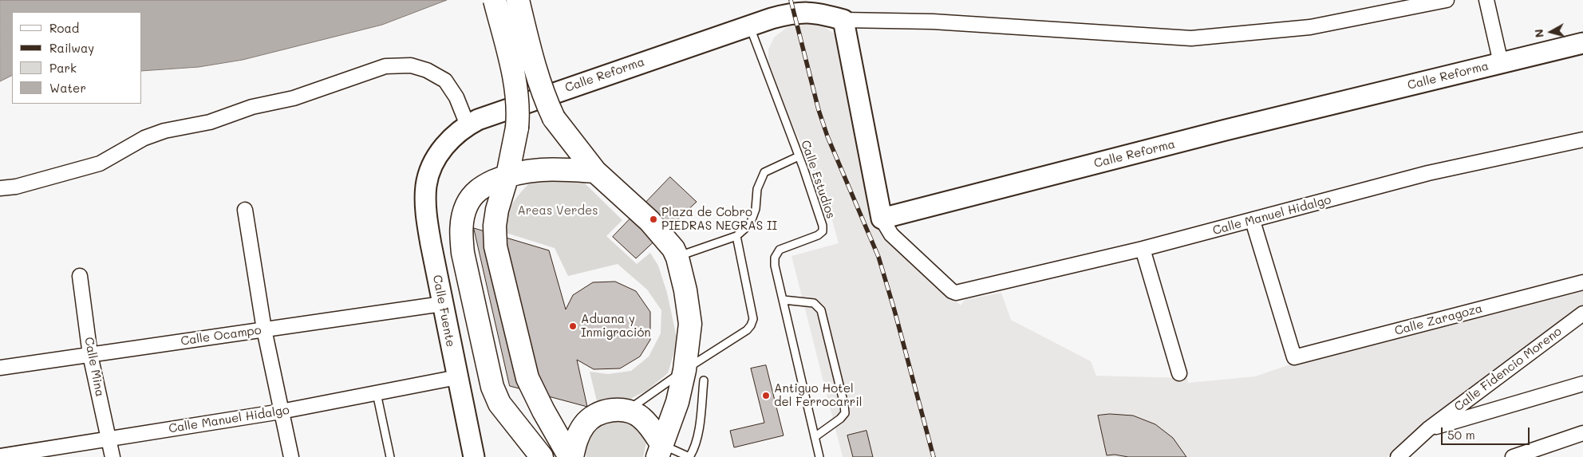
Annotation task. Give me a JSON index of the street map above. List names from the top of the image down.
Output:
{
  "streets": {
    "street": [
      "Calle Reforma",
      "Calle Manuel Hidalgo",
      "Calle Fuente",
      "Calle Zaragoza",
      "Calle Ocampo",
      "Calle Mina",
      "Calle Fidencio Moreno"
    ],
    "lane": ["Calle Estudios"]
  },
  "crossings": [
    ["Calle Reforma", "Calle Estudios"],
    ["Calle Reforma", "Calle Manuel Hidalgo"],
    ["Calle Reforma", "Calle Fuente"],
    ["Calle Manuel Hidalgo", "Calle Fuente"],
    ["Calle Manuel Hidalgo", "Calle Zaragoza"],
    ["Calle Manuel Hidalgo", "Calle Mina"],
    ["Calle Fuente", "Calle Ocampo"],
    ["Calle Ocampo", "Calle Mina"]
  ],
  "parks": ["Areas Verdes"],
  "places": ["Plaza de Cobro PIEDRAS NEGRAS II", "Aduana y Inmigración", "Antiguo Hotel del Ferrocarril"],
  "legend": [
    "Road",
    "Railway",
    "Park",
    "Water"
  ],
  "scale_bar": "50 m",
  "north": "left"
}
